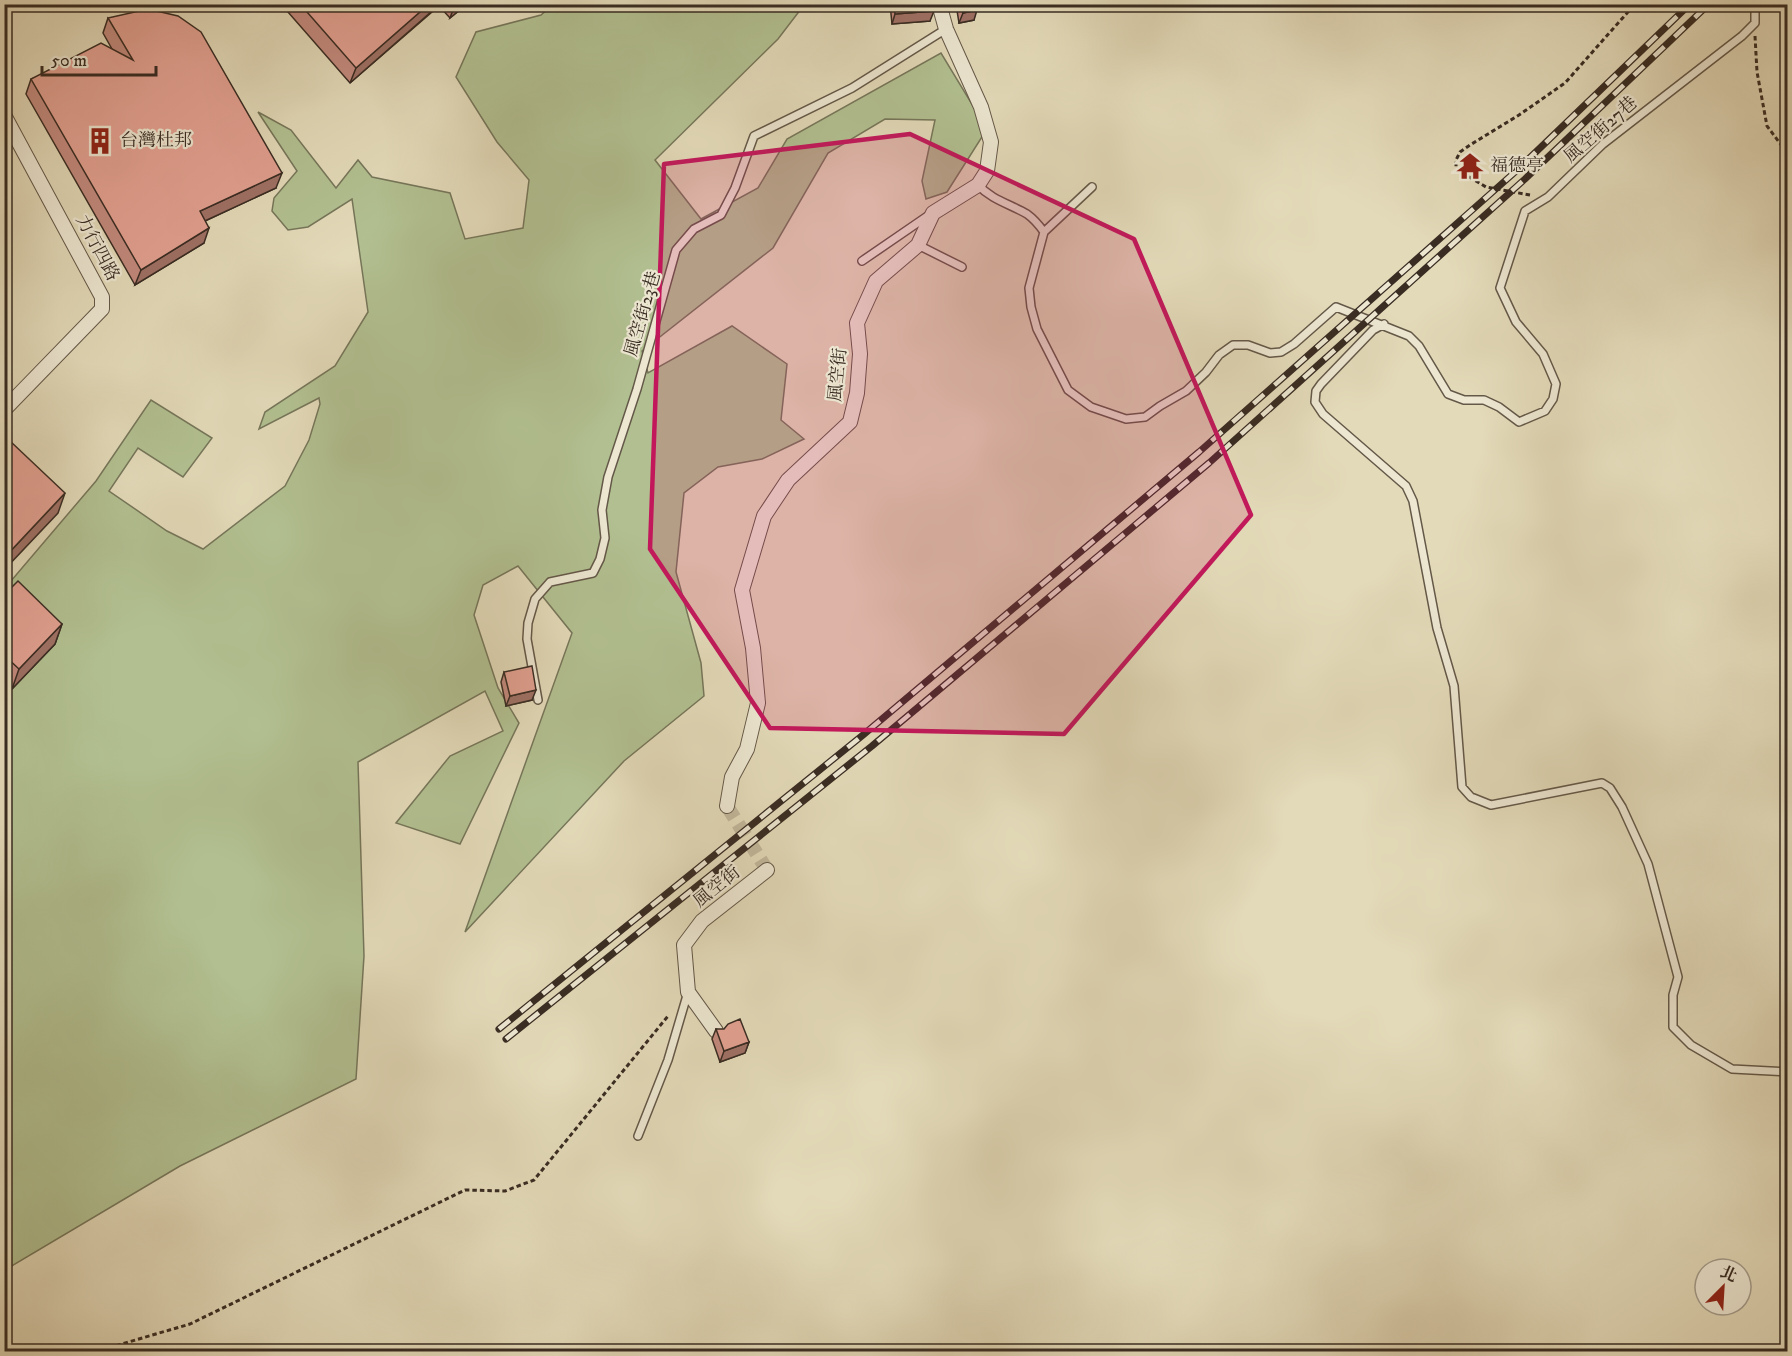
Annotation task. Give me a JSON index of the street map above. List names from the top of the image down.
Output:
{
  "streets": {
    "street": ["力行四路", "風空街"],
    "lane": ["風空街27巷", "風空街23巷"]
  },
  "places": {
    "building": ["台灣杜邦"],
    "temple": ["福德亭"]
  },
  "scale_bar": "50 m",
  "north": "top right"
}
